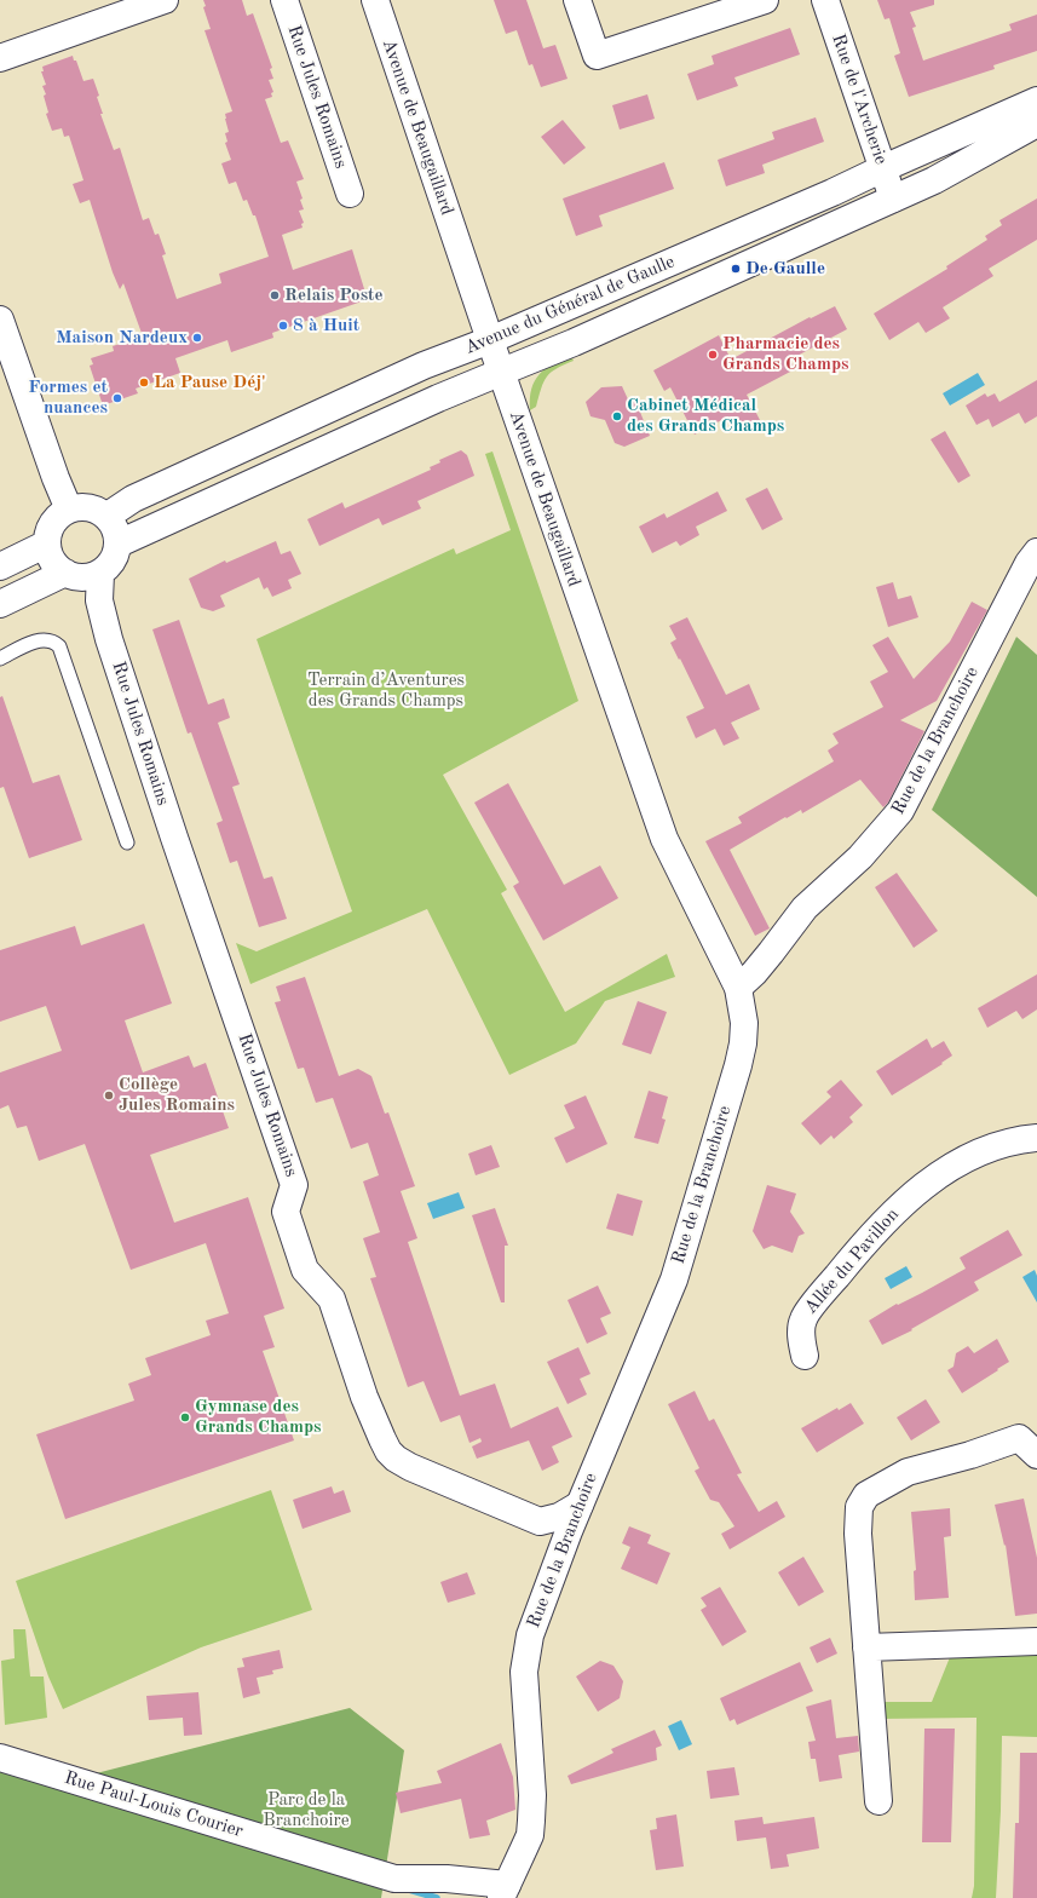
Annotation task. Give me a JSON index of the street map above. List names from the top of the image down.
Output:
{
  "streets": {
    "street": [
      "Rue Jules Romains",
      "Rue de l'Archerie",
      "Avenue de Beaugaillard",
      "Avenue du Général de Gaulle",
      "Rue de la Branchoire",
      "Allée du Pavillon",
      "Rue Paul-Louis Courier"
    ]
  },
  "crossings": [
    ["Rue Jules Romains", "Avenue du Général de Gaulle"],
    ["Rue Jules Romains", "Rue de la Branchoire"],
    ["Rue de l'Archerie", "Avenue du Général de Gaulle"],
    ["Avenue de Beaugaillard", "Avenue du Général de Gaulle"],
    ["Avenue de Beaugaillard", "Rue de la Branchoire"],
    ["Rue de la Branchoire", "Rue Paul-Louis Courier"]
  ],
  "parks": ["Terrain d’Aventures des Grands Champs", "Parc de la Branchoire"],
  "places": [
    "De Gaulle",
    "Relais Poste",
    "8 à Huit",
    "Maison Nardeux",
    "Pharmacie des Grands Champs",
    "La Pause Déj'",
    "Formes et nuances",
    "Cabinet Médical des Grands Champs",
    "Collège Jules Romains",
    "Gymnase des Grands Champs"
  ]
}
